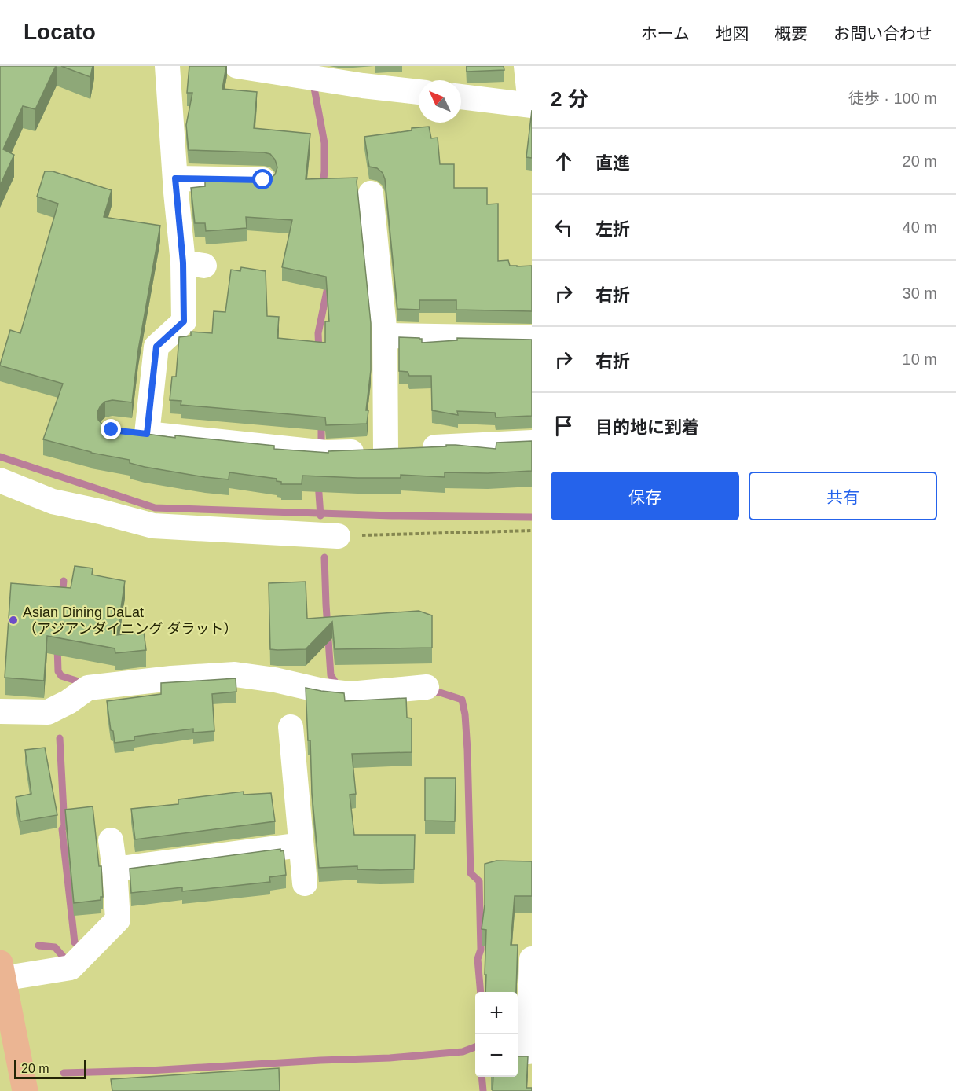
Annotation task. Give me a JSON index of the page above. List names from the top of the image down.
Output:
{
  "places": ["Asian Dining DaLat （アジアンダイニング ダラット）"],
  "scale_bar": "20 m",
  "north": "top left",
  "page": {
    "header": "Locato",
    "nav": [
      "ホーム",
      "地図",
      "概要",
      "お問い合わせ"
    ],
    "heading": ["2 分", "徒歩 · 100 m"],
    "list": [
      ["直進", "20 m"],
      ["左折", "40 m"],
      ["右折", "30 m"],
      ["右折", "10 m"],
      "目的地に到着"
    ],
    "buttons": ["保存", "共有"],
    "map_buttons": ["+", "−"],
    "scale": "20 m"
  }
}
